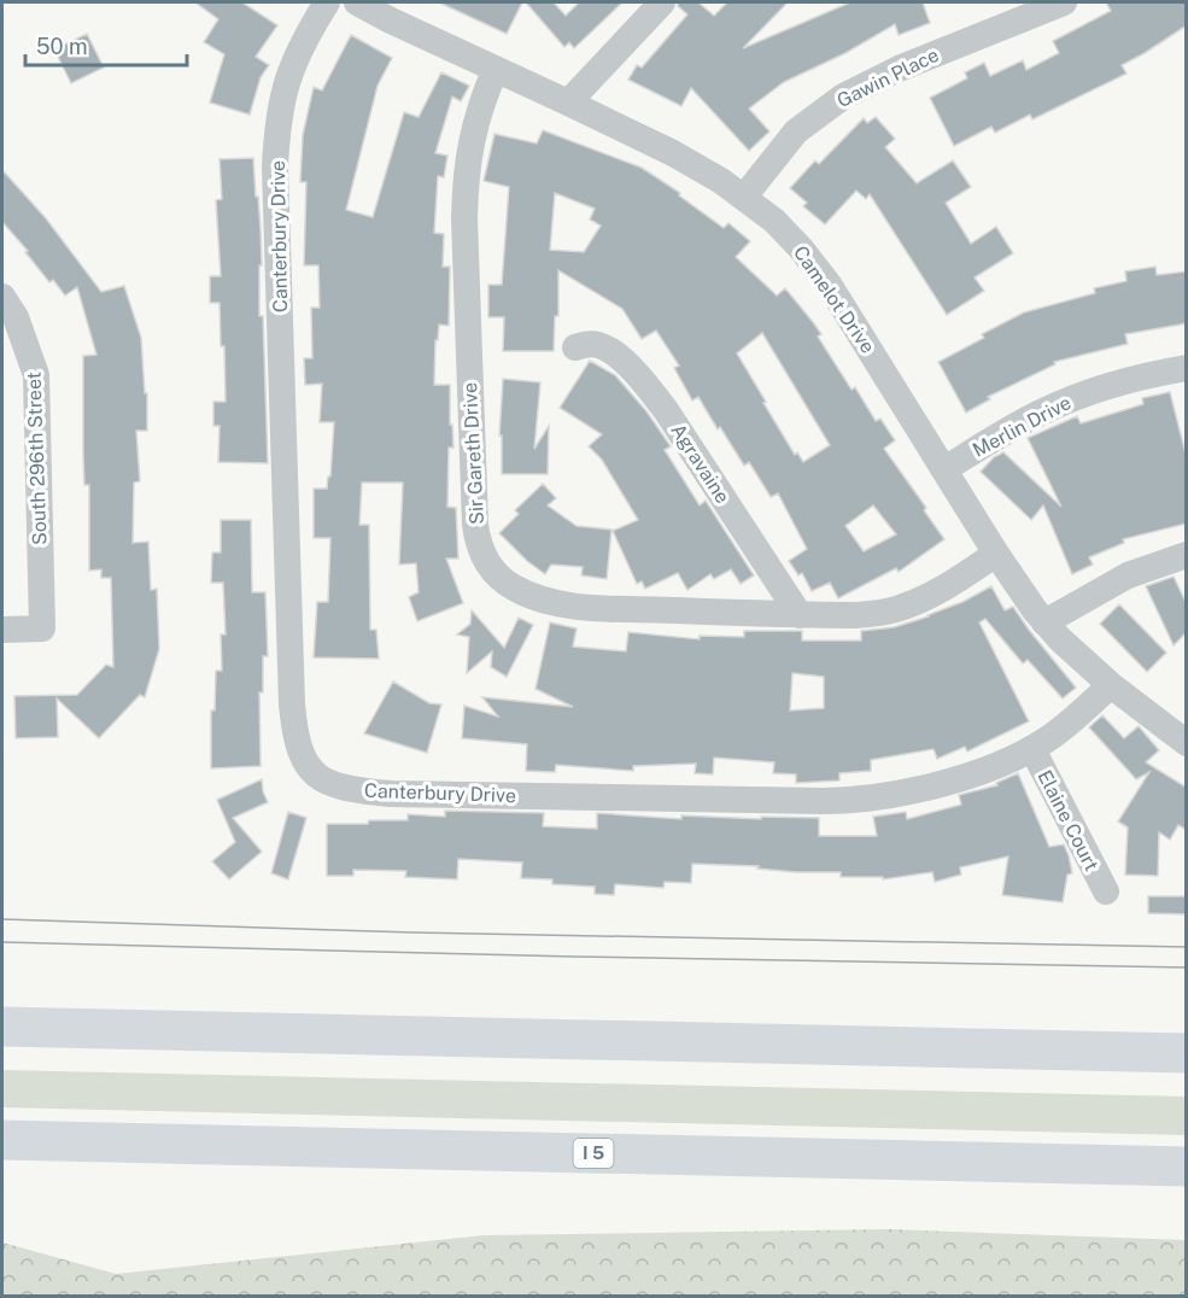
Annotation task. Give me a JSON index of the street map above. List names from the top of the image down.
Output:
{
  "streets": {
    "highway": ["I 5"],
    "street": [
      "Gawin Place",
      "Canterbury Drive",
      "Camelot Drive",
      "Merlin Drive",
      "Sir Gareth Drive",
      "South 296th Street",
      "Agravaine",
      "Elaine Court"
    ]
  },
  "crossings": [
    ["Gawin Place", "Camelot Drive"],
    ["Canterbury Drive", "Camelot Drive"],
    ["Canterbury Drive", "Elaine Court"],
    ["Camelot Drive", "Merlin Drive"],
    ["Camelot Drive", "Sir Gareth Drive"],
    ["Sir Gareth Drive", "Agravaine"]
  ],
  "scale_bar": "50 m"
}
